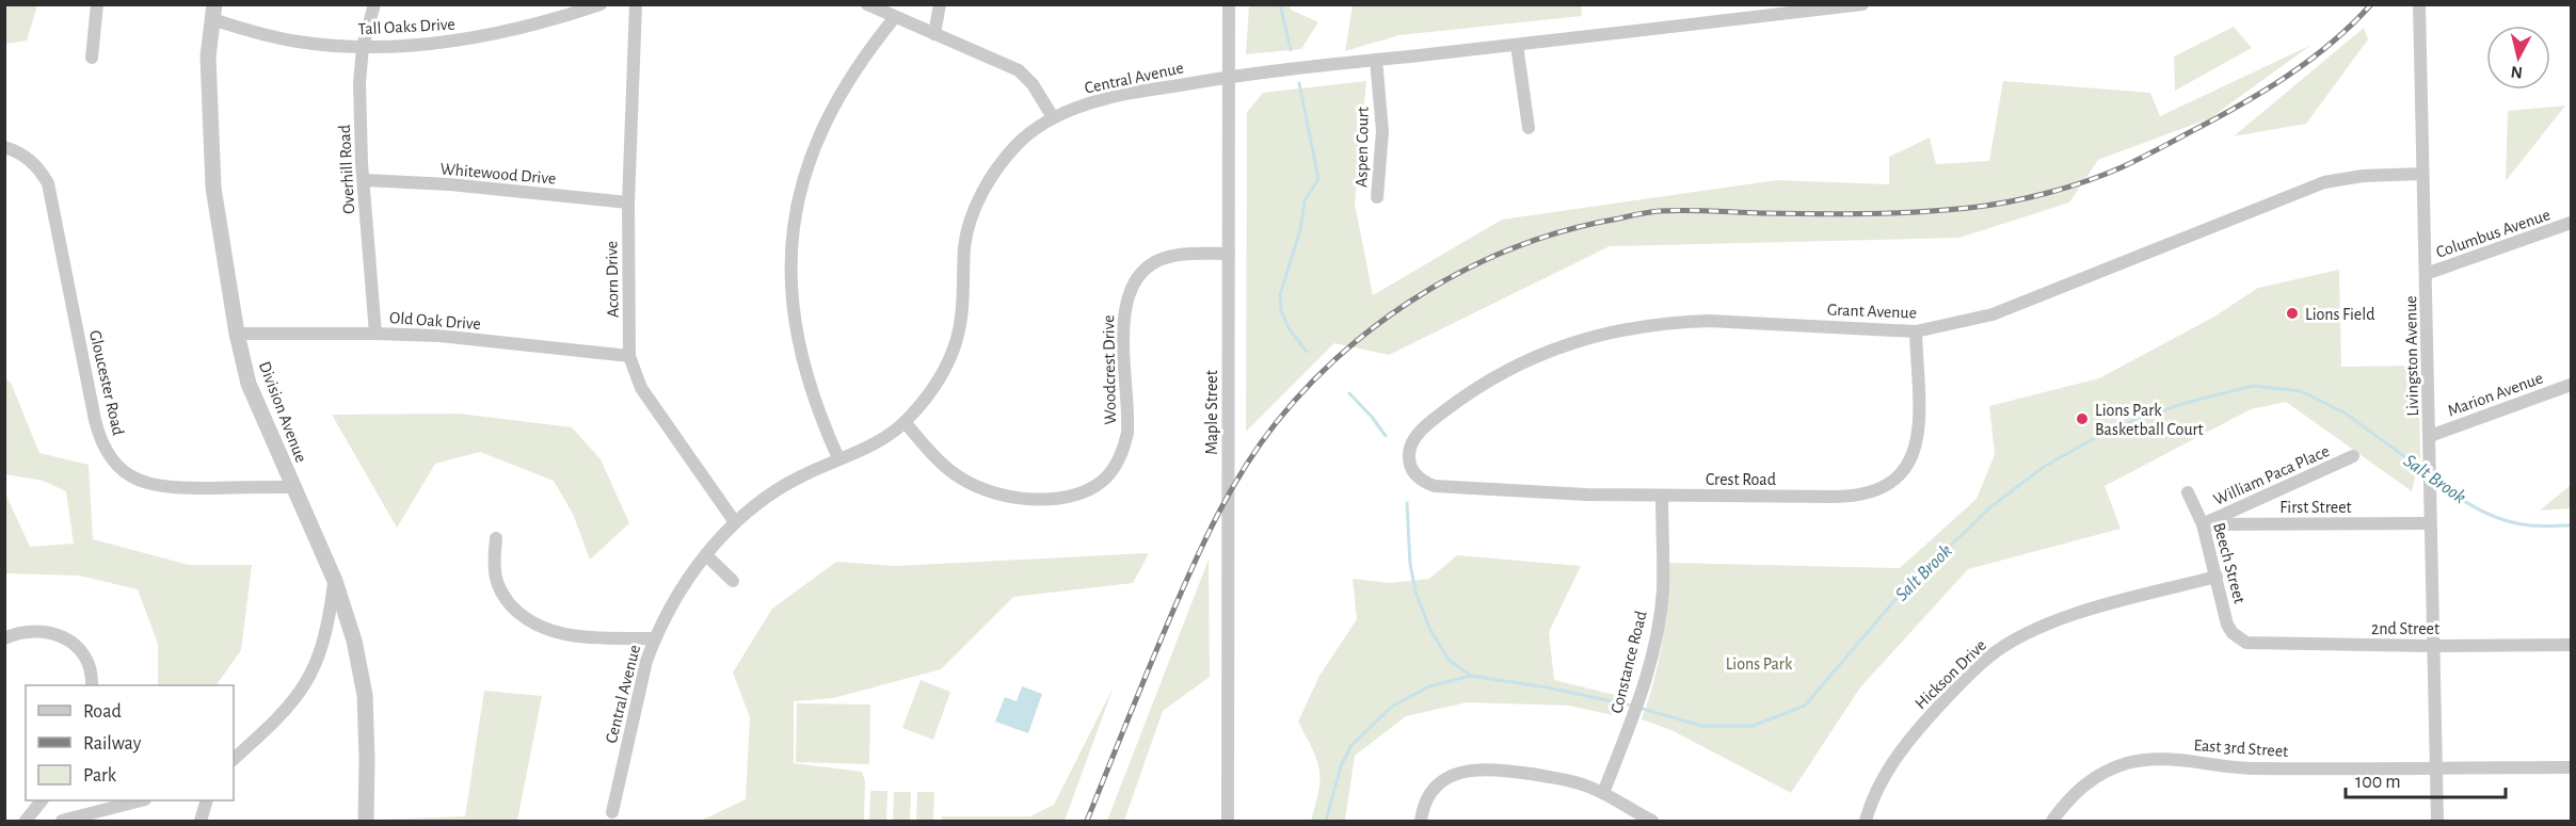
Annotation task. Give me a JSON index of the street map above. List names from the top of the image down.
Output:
{
  "streets": {
    "street": [
      "Tall Oaks Drive",
      "Central Avenue",
      "Aspen Court",
      "Overhill Road",
      "Whitewood Drive",
      "Columbus Avenue",
      "Acorn Drive",
      "Grant Avenue",
      "Old Oak Drive",
      "Livingston Avenue",
      "Woodcrest Drive",
      "Gloucester Road",
      "Marion Avenue",
      "Division Avenue",
      "Maple Street",
      "William Paca Place",
      "Crest Road",
      "First Street",
      "Beech Street",
      "2nd Street",
      "Constance Road",
      "Hickson Drive",
      "East 3rd Street"
    ]
  },
  "crossings": [
    ["Tall Oaks Drive", "Overhill Road"],
    ["Tall Oaks Drive", "Division Avenue"],
    ["Central Avenue", "Aspen Court"],
    ["Central Avenue", "Acorn Drive"],
    ["Central Avenue", "Woodcrest Drive"],
    ["Central Avenue", "Maple Street"],
    ["Overhill Road", "Whitewood Drive"],
    ["Overhill Road", "Old Oak Drive"],
    ["Whitewood Drive", "Acorn Drive"],
    ["Columbus Avenue", "Livingston Avenue"],
    ["Acorn Drive", "Old Oak Drive"],
    ["Grant Avenue", "Livingston Avenue"],
    ["Grant Avenue", "Crest Road"],
    ["Old Oak Drive", "Division Avenue"],
    ["Livingston Avenue", "Marion Avenue"],
    ["Livingston Avenue", "First Street"],
    ["Livingston Avenue", "2nd Street"],
    ["Livingston Avenue", "East 3rd Street"],
    ["Woodcrest Drive", "Maple Street"],
    ["Gloucester Road", "Division Avenue"],
    ["William Paca Place", "First Street"],
    ["William Paca Place", "Beech Street"],
    ["Crest Road", "Constance Road"],
    ["First Street", "Beech Street"],
    ["Beech Street", "2nd Street"],
    ["Beech Street", "Hickson Drive"]
  ],
  "water": ["Salt Brook"],
  "parks": ["Lions Park"],
  "places": ["Lions Field", "Lions Park Basketball Court"],
  "legend": ["Road", "Railway", "Park"],
  "scale_bar": "100 m",
  "north": "bottom"
}
